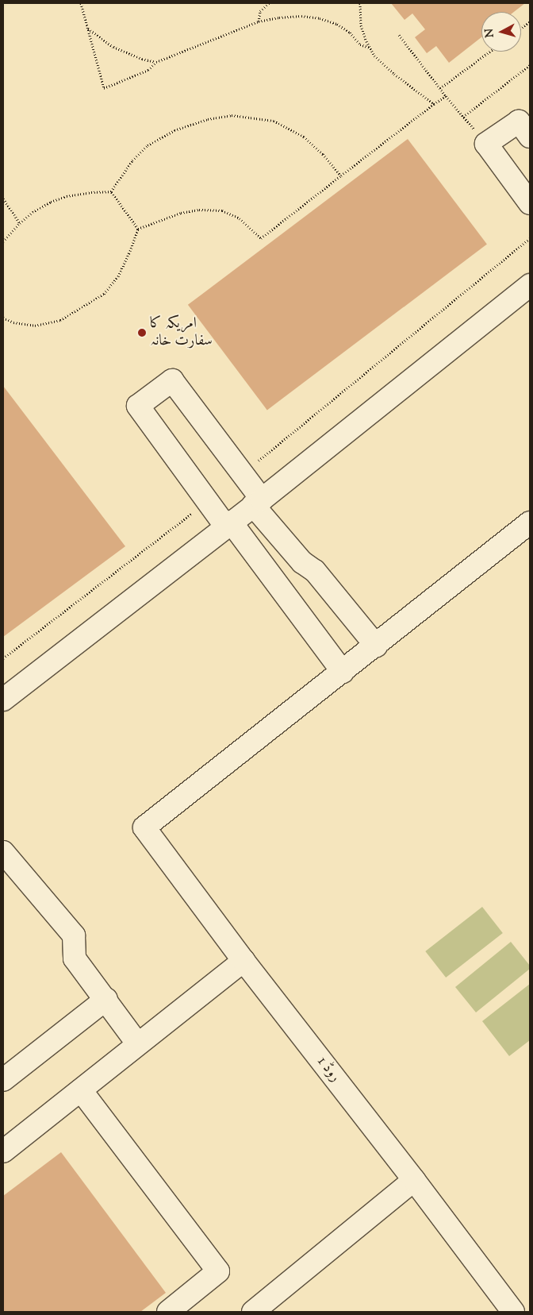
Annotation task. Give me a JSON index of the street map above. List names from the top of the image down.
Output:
{
  "streets": {
    "street": ["روڈ 1"]
  },
  "places": ["امریکہ کا سفارت خانہ"],
  "north": "left"
}
